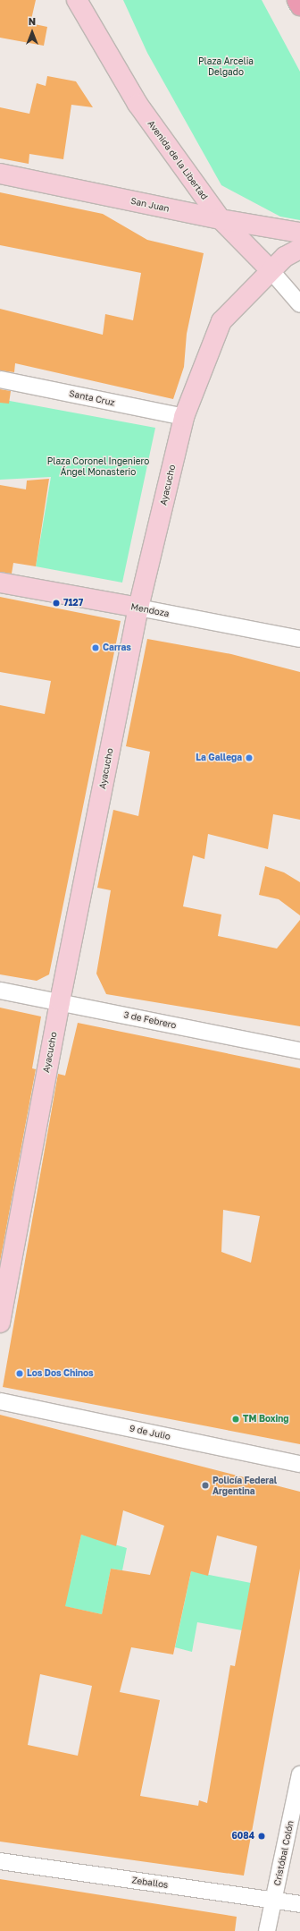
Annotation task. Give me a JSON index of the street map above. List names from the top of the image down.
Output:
{
  "streets": {
    "main road": [
      "Avenida de la Libertad",
      "San Juan",
      "Ayacucho",
      "Mendoza"
    ],
    "street": [
      "Santa Cruz",
      "3 de Febrero",
      "9 de Julio",
      "Cristóbal Colón",
      "Zeballos"
    ]
  },
  "crossings": [
    ["Avenida de la Libertad", "San Juan"],
    ["Avenida de la Libertad", "Ayacucho"],
    ["San Juan", "Ayacucho"],
    ["Santa Cruz", "Ayacucho"],
    ["Ayacucho", "Mendoza"],
    ["Ayacucho", "3 de Febrero"],
    ["Cristóbal Colón", "Zeballos"]
  ],
  "parks": ["Plaza Arcelia Delgado", "Plaza Coronel Ingeniero Ángel Monasterio"],
  "places": [
    "7127",
    "Carras",
    "La Gallega",
    "Los Dos Chinos",
    "TM Boxing",
    "Policía Federal Argentina",
    "6084"
  ],
  "north": "top"
}
